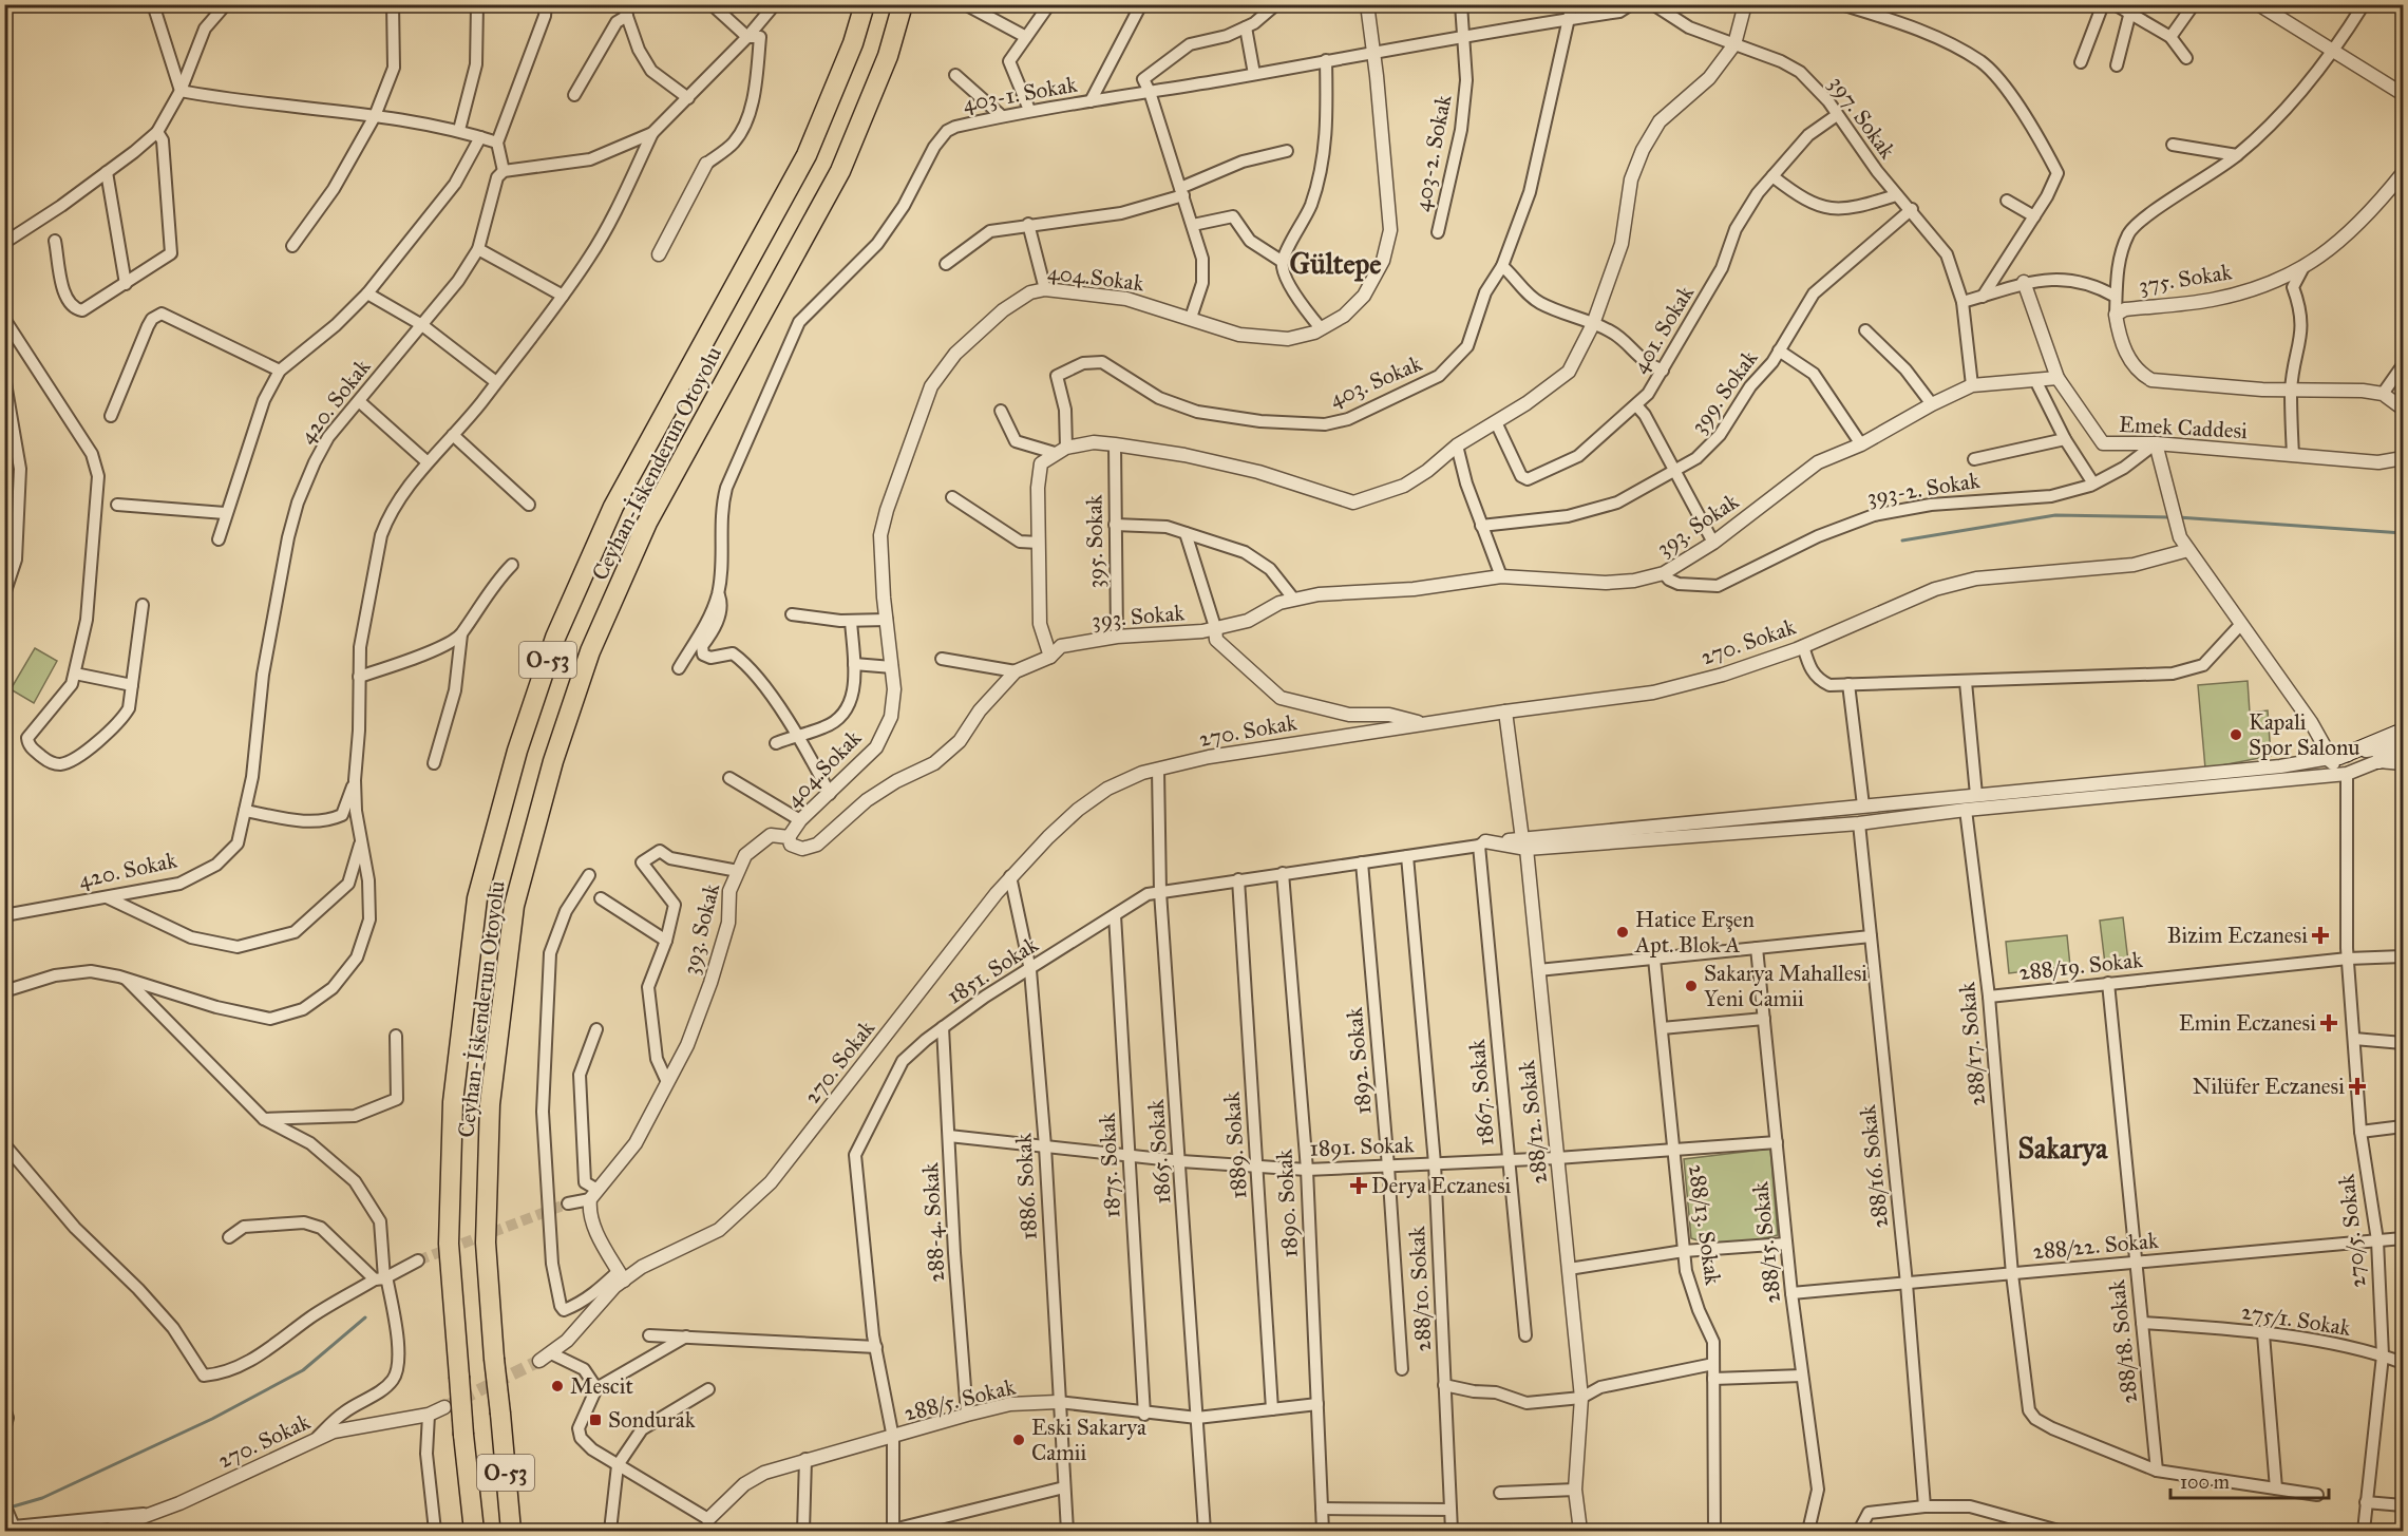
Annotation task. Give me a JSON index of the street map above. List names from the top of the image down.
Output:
{
  "streets": {
    "highway": ["Ceyhan-İskenderun Otoyolu", "O-53"],
    "street": [
      "403-1. Sokak",
      "397. Sokak",
      "403-2. Sokak",
      "404.Sokak",
      "375. Sokak",
      "401. Sokak",
      "403. Sokak",
      "399. Sokak",
      "420. Sokak",
      "Emek Caddesi",
      "393-2. Sokak",
      "393. Sokak",
      "395. Sokak",
      "270. Sokak",
      "288/19. Sokak",
      "1851. Sokak",
      "288/17. Sokak",
      "1892. Sokak",
      "1867. Sokak",
      "288/12. Sokak",
      "1889. Sokak",
      "1891. Sokak",
      "1865. Sokak",
      "1875. Sokak",
      "288/16. Sokak",
      "1886. Sokak",
      "1890. Sokak",
      "288-4. Sokak",
      "288/13. Sokak",
      "270/5. Sokak",
      "288/15. Sokak",
      "288/22. Sokak",
      "288/10. Sokak",
      "275/1. Sokak",
      "288/18. Sokak",
      "288/5. Sokak"
    ]
  },
  "crossings": [
    ["403-1. Sokak", "403-2. Sokak"],
    ["403-1. Sokak", "404.Sokak"],
    ["403-1. Sokak", "403. Sokak"],
    ["397. Sokak", "401. Sokak"],
    ["397. Sokak", "399. Sokak"],
    ["397. Sokak", "393. Sokak"],
    ["404.Sokak", "393. Sokak"],
    ["Emek Caddesi", "393-2. Sokak"],
    ["Emek Caddesi", "393. Sokak"],
    ["393-2. Sokak", "393. Sokak"],
    ["393. Sokak", "395. Sokak"],
    ["270. Sokak", "288/12. Sokak"],
    ["270. Sokak", "1865. Sokak"],
    ["270. Sokak", "1886. Sokak"],
    ["288/19. Sokak", "288/17. Sokak"],
    ["288/19. Sokak", "270/5. Sokak"],
    ["288/19. Sokak", "288/18. Sokak"],
    ["1851. Sokak", "1892. Sokak"],
    ["1851. Sokak", "1867. Sokak"],
    ["1851. Sokak", "1889. Sokak"],
    ["1851. Sokak", "1865. Sokak"],
    ["1851. Sokak", "1875. Sokak"],
    ["1851. Sokak", "1886. Sokak"],
    ["1851. Sokak", "1890. Sokak"],
    ["1851. Sokak", "288-4. Sokak"],
    ["1851. Sokak", "288/10. Sokak"],
    ["1851. Sokak", "288/5. Sokak"],
    ["288/17. Sokak", "288/22. Sokak"],
    ["288/17. Sokak", "288/18. Sokak"],
    ["1892. Sokak", "1891. Sokak"],
    ["1867. Sokak", "1891. Sokak"],
    ["288/12. Sokak", "1891. Sokak"],
    ["1889. Sokak", "1891. Sokak"],
    ["1889. Sokak", "288/5. Sokak"],
    ["1891. Sokak", "1865. Sokak"],
    ["1891. Sokak", "1875. Sokak"],
    ["1891. Sokak", "1886. Sokak"],
    ["1891. Sokak", "1890. Sokak"],
    ["1891. Sokak", "288-4. Sokak"],
    ["1891. Sokak", "288/13. Sokak"],
    ["1891. Sokak", "288/15. Sokak"],
    ["1891. Sokak", "288/10. Sokak"],
    ["1865. Sokak", "288/5. Sokak"],
    ["1875. Sokak", "288/5. Sokak"],
    ["288/16. Sokak", "288/22. Sokak"],
    ["1886. Sokak", "288/5. Sokak"],
    ["1890. Sokak", "288/5. Sokak"],
    ["288-4. Sokak", "288/5. Sokak"],
    ["270/5. Sokak", "288/22. Sokak"],
    ["270/5. Sokak", "275/1. Sokak"],
    ["288/15. Sokak", "288/22. Sokak"],
    ["288/22. Sokak", "288/18. Sokak"],
    ["275/1. Sokak", "288/18. Sokak"]
  ],
  "districts": ["Gültepe", "Sakarya"],
  "places": {
    "other": [
      "Kapali Spor Salonu",
      "Hatice Erşen Apt. Blok A",
      "Sakarya Mahallesi Yeni Camii",
      "Mescit",
      "Eski Sakarya Camii"
    ],
    "health": [
      "Bizim Eczanesi",
      "Emin Eczanesi",
      "Nilüfer Eczanesi",
      "Derya Eczanesi"
    ],
    "transit": ["Sondurak"]
  },
  "scale_bar": "100 m"
}
